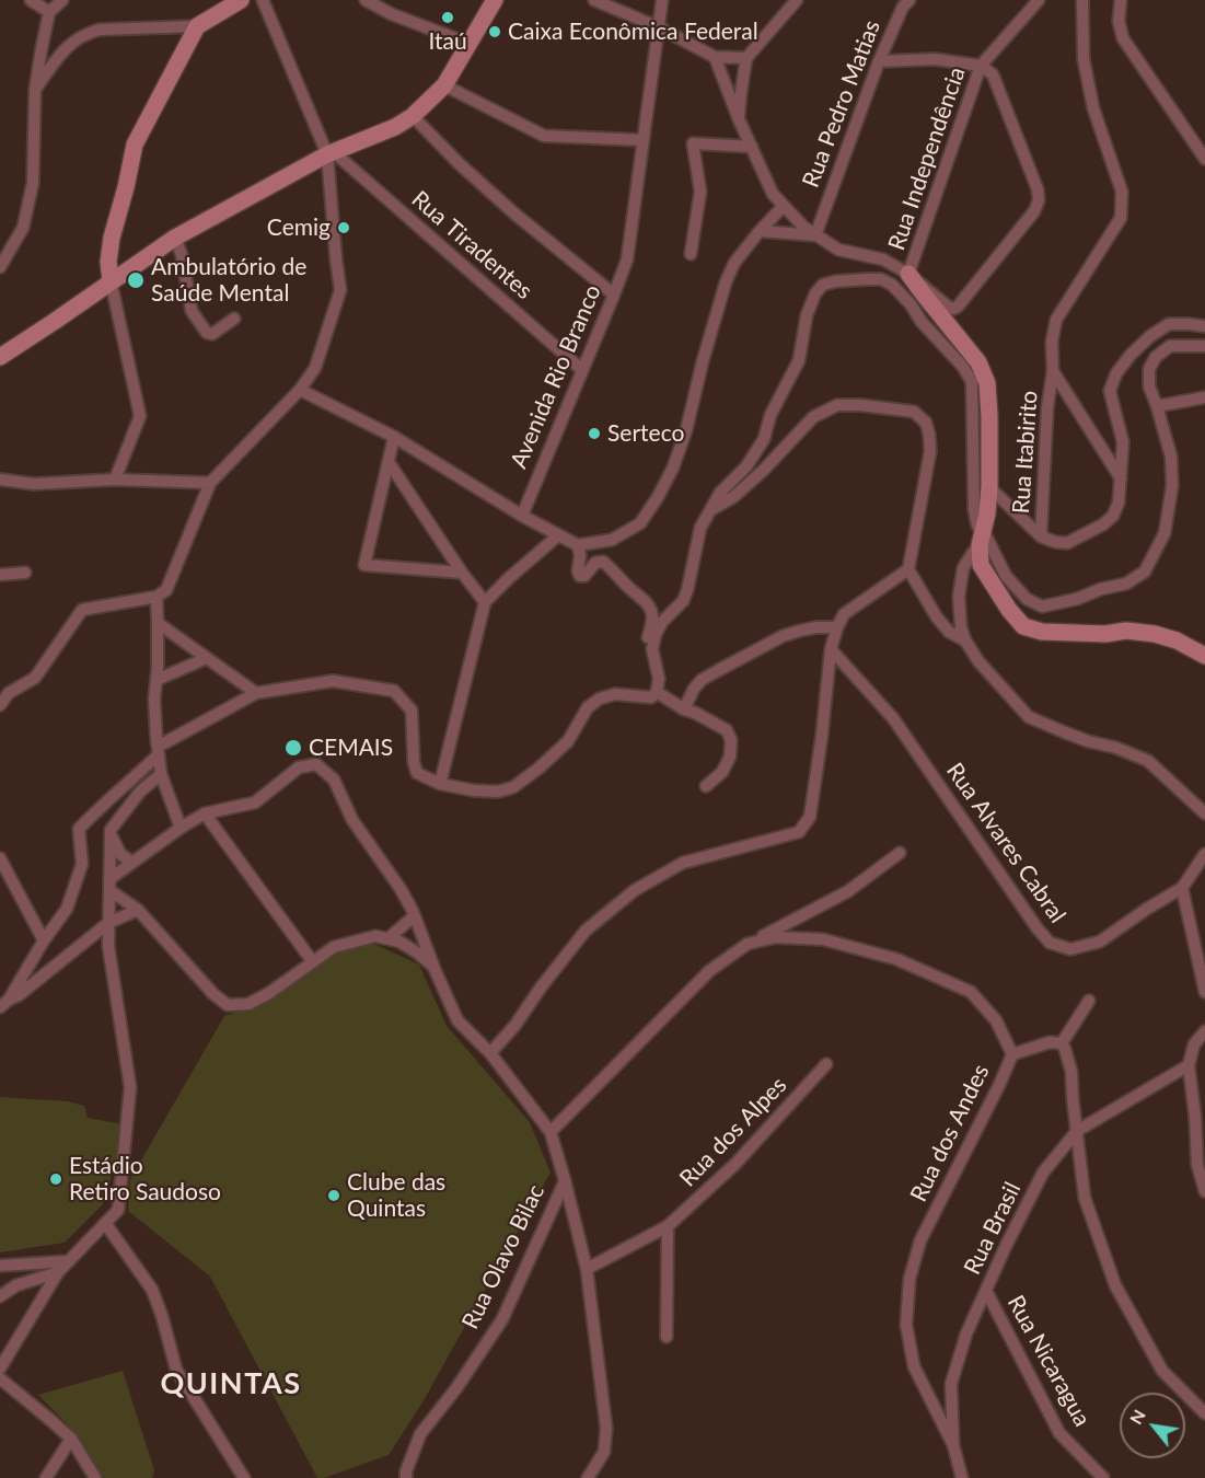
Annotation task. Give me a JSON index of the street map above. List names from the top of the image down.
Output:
{
  "streets": {
    "street": [
      "Rua Pedro Matias",
      "Rua Independência",
      "Rua Tiradentes",
      "Avenida Rio Branco",
      "Rua Itabirito",
      "Rua Alvares Cabral",
      "Rua dos Alpes",
      "Rua dos Andes",
      "Rua Brasil",
      "Rua Olavo Bilac",
      "Rua Nicaragua"
    ]
  },
  "crossings": [
    ["Rua Tiradentes", "Avenida Rio Branco"],
    ["Rua dos Alpes", "Rua Olavo Bilac"],
    ["Rua dos Andes", "Rua Brasil"],
    ["Rua Brasil", "Rua Nicaragua"]
  ],
  "districts": ["QUINTAS"],
  "places": [
    "Itaú",
    "Caixa Econômica Federal",
    "Cemig",
    "Ambulatório de Saúde Mental",
    "Serteco",
    "CEMAIS",
    "Estádio Retiro Saudoso",
    "Clube das Quintas"
  ],
  "north": "top left"
}
